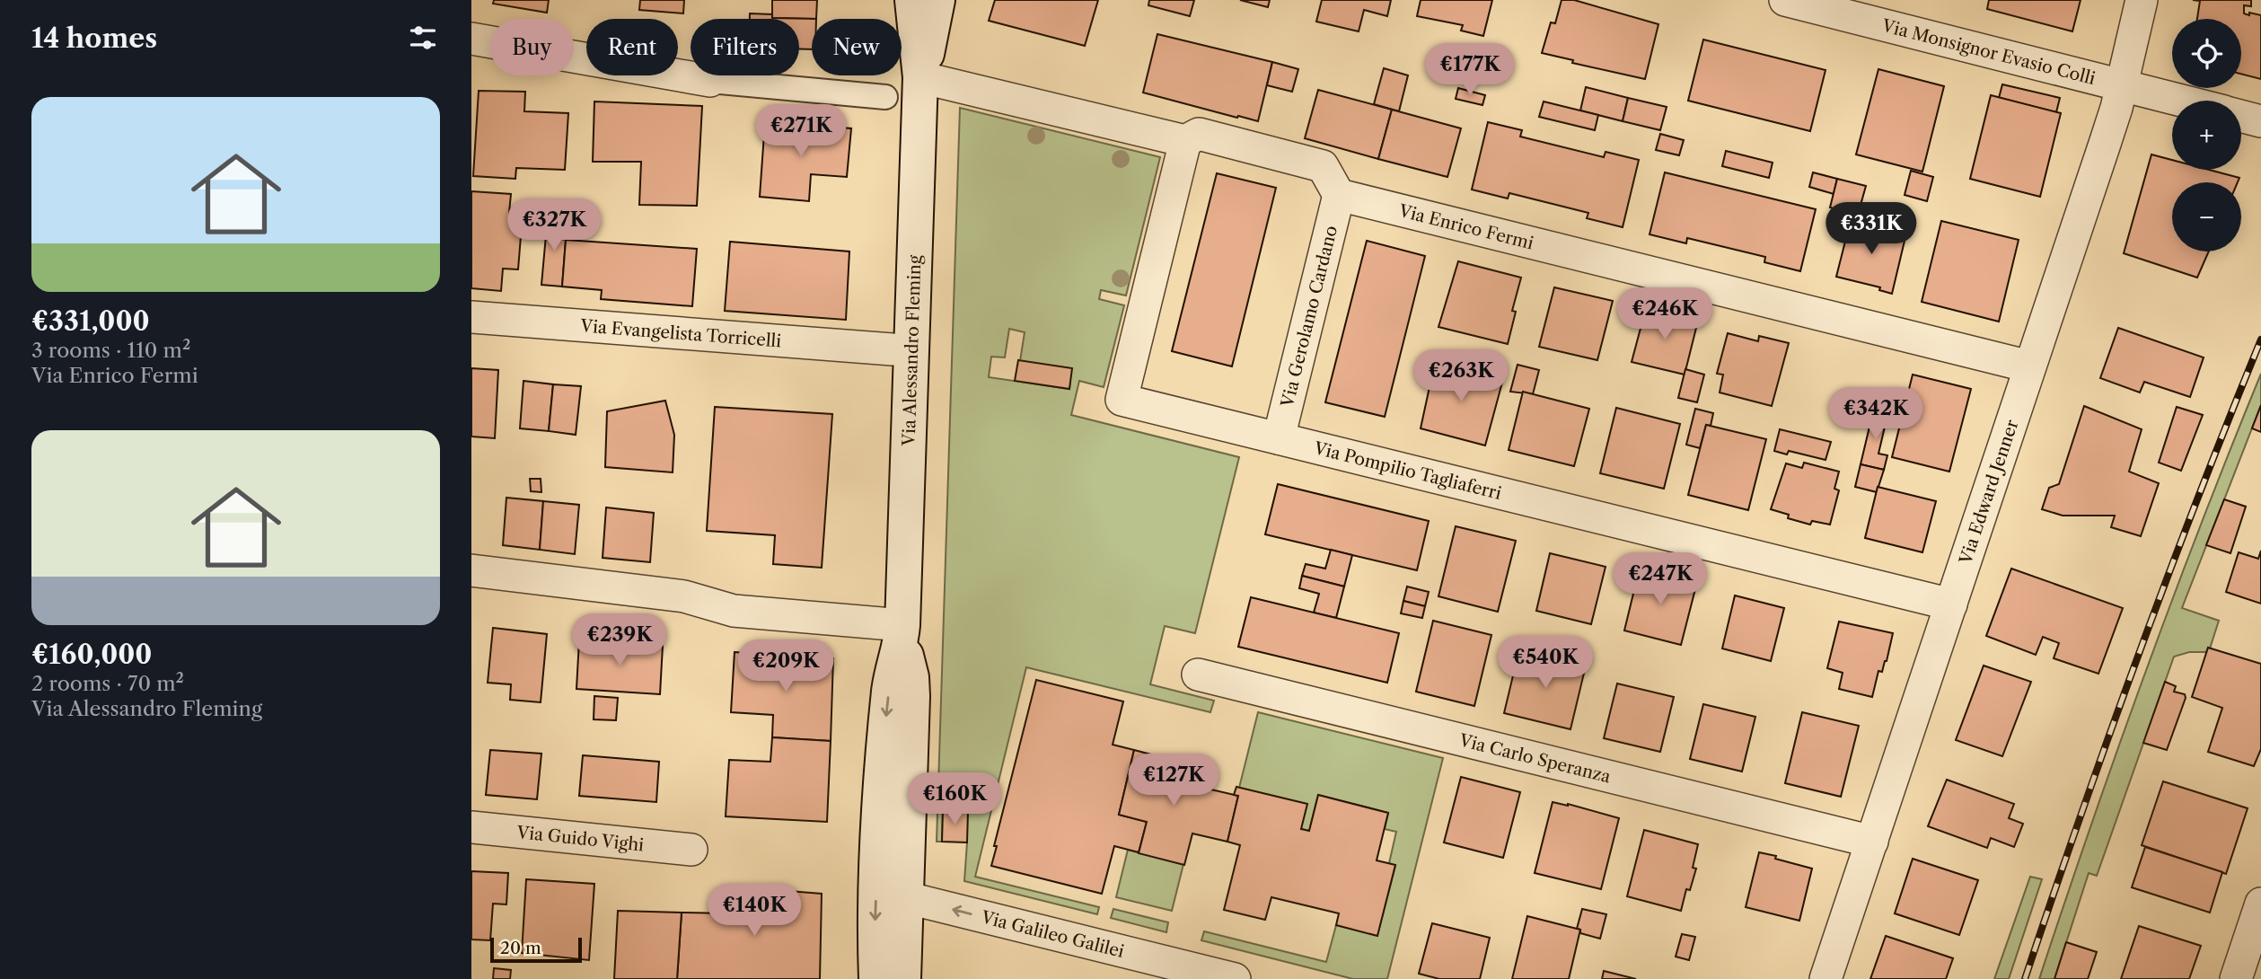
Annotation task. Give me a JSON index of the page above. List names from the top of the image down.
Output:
{
  "streets": {
    "main road": ["Via Alessandro Fleming"],
    "street": [
      "Via Monsignor Evasio Colli",
      "Via Enrico Fermi",
      "Via Gerolamo Cardano",
      "Via Evangelista Torricelli",
      "Via Pompilio Tagliaferri",
      "Via Edward Jenner",
      "Via Carlo Speranza",
      "Via Guido Vighi",
      "Via Galileo Galilei"
    ]
  },
  "crossings": [
    ["Via Monsignor Evasio Colli", "Via Edward Jenner"],
    ["Via Enrico Fermi", "Via Gerolamo Cardano"],
    ["Via Enrico Fermi", "Via Edward Jenner"],
    ["Via Gerolamo Cardano", "Via Pompilio Tagliaferri"],
    ["Via Alessandro Fleming", "Via Galileo Galilei"],
    ["Via Pompilio Tagliaferri", "Via Edward Jenner"],
    ["Via Edward Jenner", "Via Carlo Speranza"]
  ],
  "one_way": ["Via Galileo Galilei"],
  "scale_bar": "20 m",
  "page": {
    "heading": "14 homes",
    "map_buttons": ["+", "−"],
    "chip": [
      "Buy",
      "Rent",
      "Filters",
      "New"
    ],
    "price": [
      "€177K",
      "€271K",
      "€327K",
      "€331K",
      "€246K",
      "€263K",
      "€342K",
      "€247K",
      "€239K",
      "€540K",
      "€209K",
      "€127K",
      "€160K",
      "€140K"
    ],
    "list": [
      {
        "name": "€331,000",
        "note": "3 rooms · 110 m² · Via Enrico Fermi"
      },
      {
        "name": "€160,000",
        "note": "2 rooms · 70 m² · Via Alessandro Fleming"
      }
    ],
    "scale": "20 m"
  }
}
